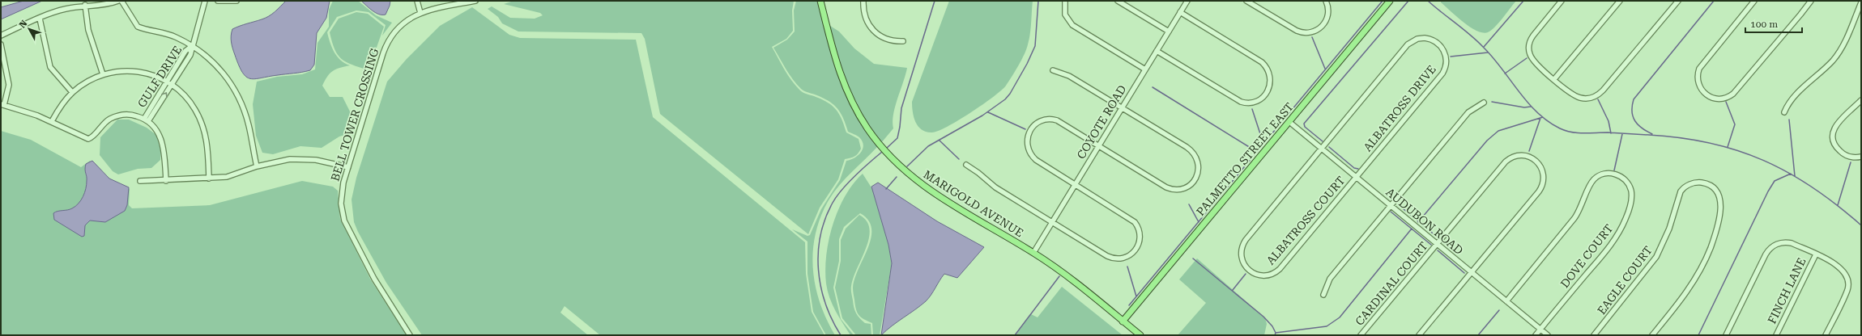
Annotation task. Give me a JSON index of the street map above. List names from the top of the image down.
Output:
{
  "streets": {
    "main road": ["PALMETTO STREET EAST", "MARIGOLD AVENUE"],
    "street": [
      "GULF DRIVE",
      "ALBATROSS DRIVE",
      "BELL TOWER CROSSING",
      "COYOTE ROAD",
      "ALBATROSS COURT",
      "AUDUBON ROAD",
      "DOVE COURT",
      "EAGLE COURT",
      "CARDINAL COURT",
      "FINCH LANE"
    ]
  },
  "crossings": [
    ["ALBATROSS DRIVE", "ALBATROSS COURT"],
    ["ALBATROSS DRIVE", "AUDUBON ROAD"],
    ["COYOTE ROAD", "MARIGOLD AVENUE"],
    ["PALMETTO STREET EAST", "MARIGOLD AVENUE"],
    ["PALMETTO STREET EAST", "AUDUBON ROAD"],
    ["ALBATROSS COURT", "AUDUBON ROAD"],
    ["AUDUBON ROAD", "DOVE COURT"],
    ["AUDUBON ROAD", "CARDINAL COURT"]
  ],
  "scale_bar": "100 m",
  "north": "top left"
}
